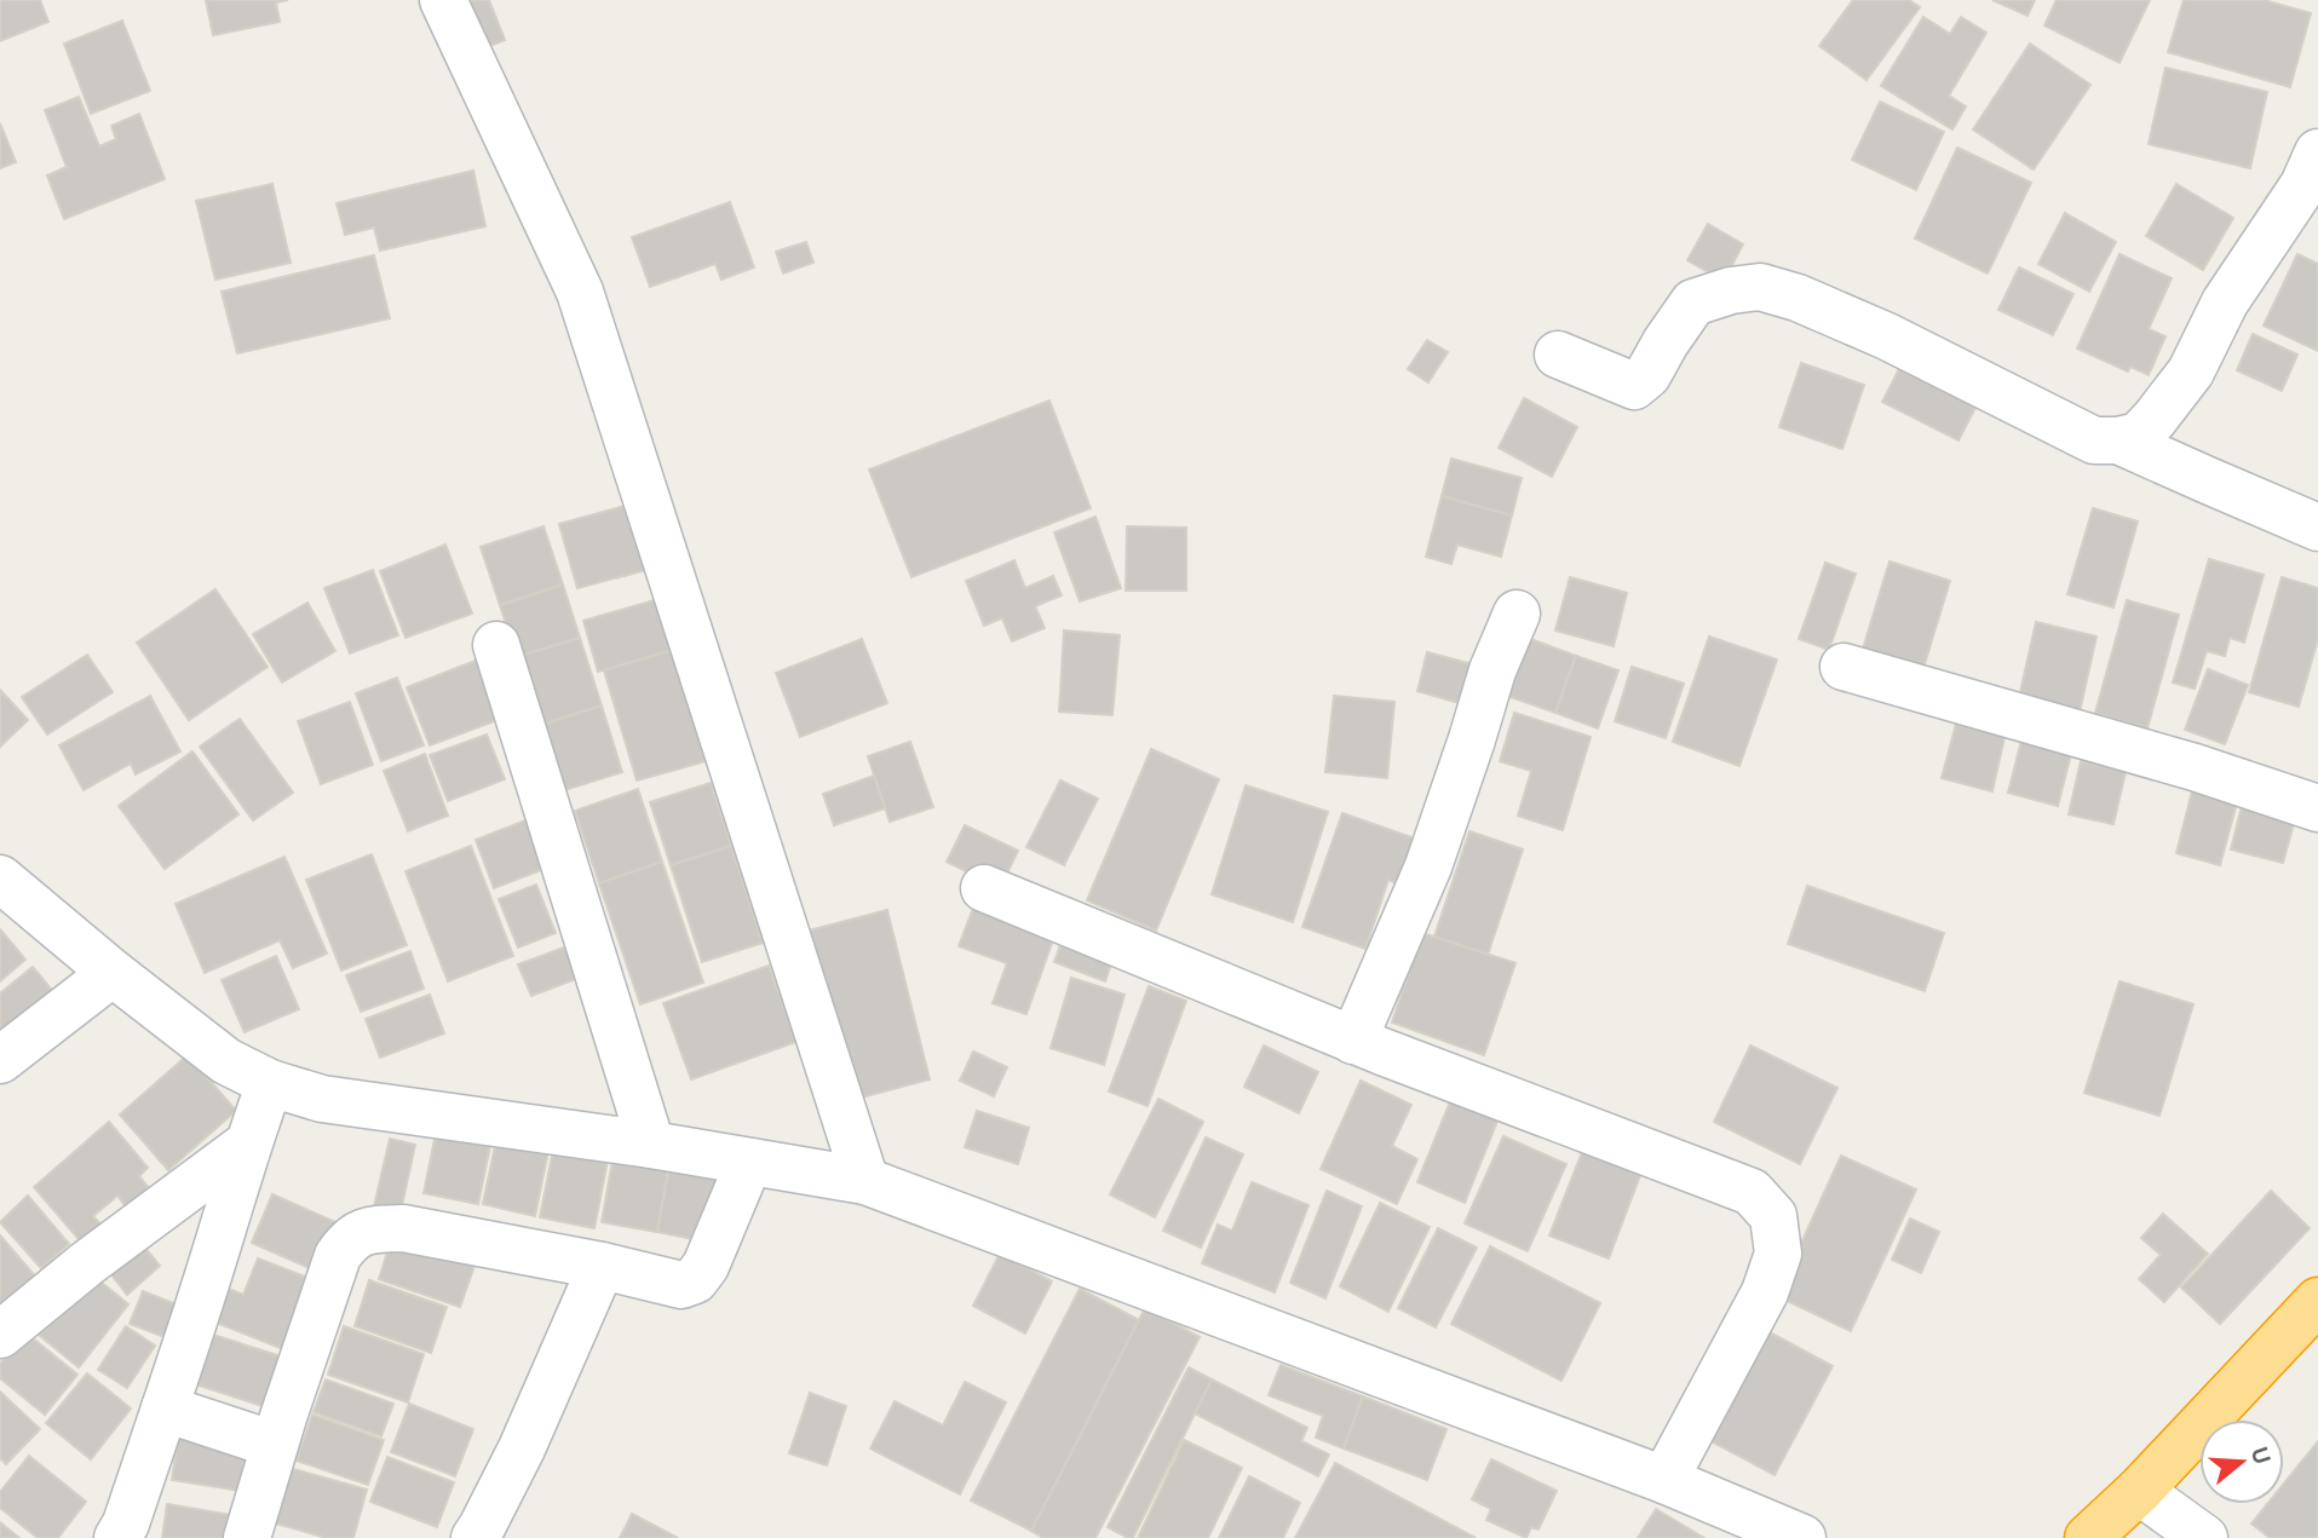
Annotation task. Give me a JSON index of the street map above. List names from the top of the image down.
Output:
{
  "north": "right"
}
